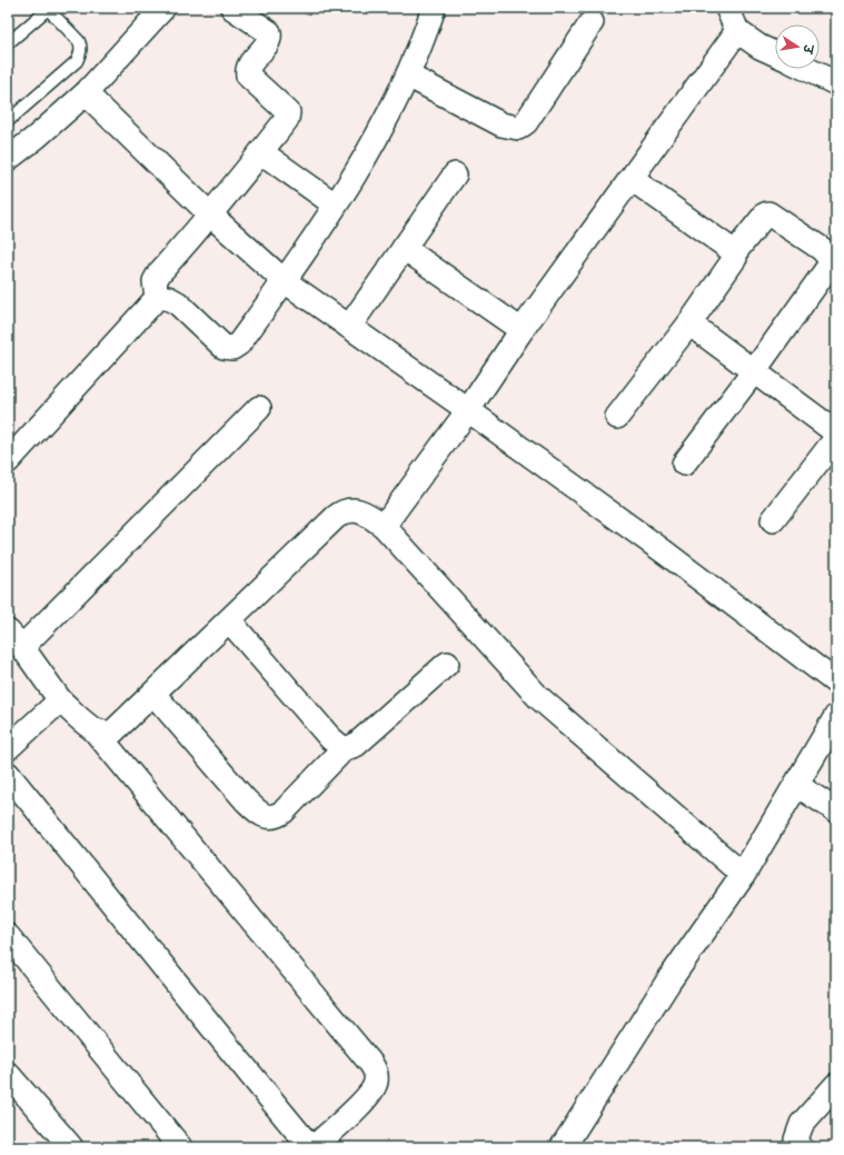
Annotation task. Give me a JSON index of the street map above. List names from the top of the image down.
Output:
{
  "north": "right"
}
